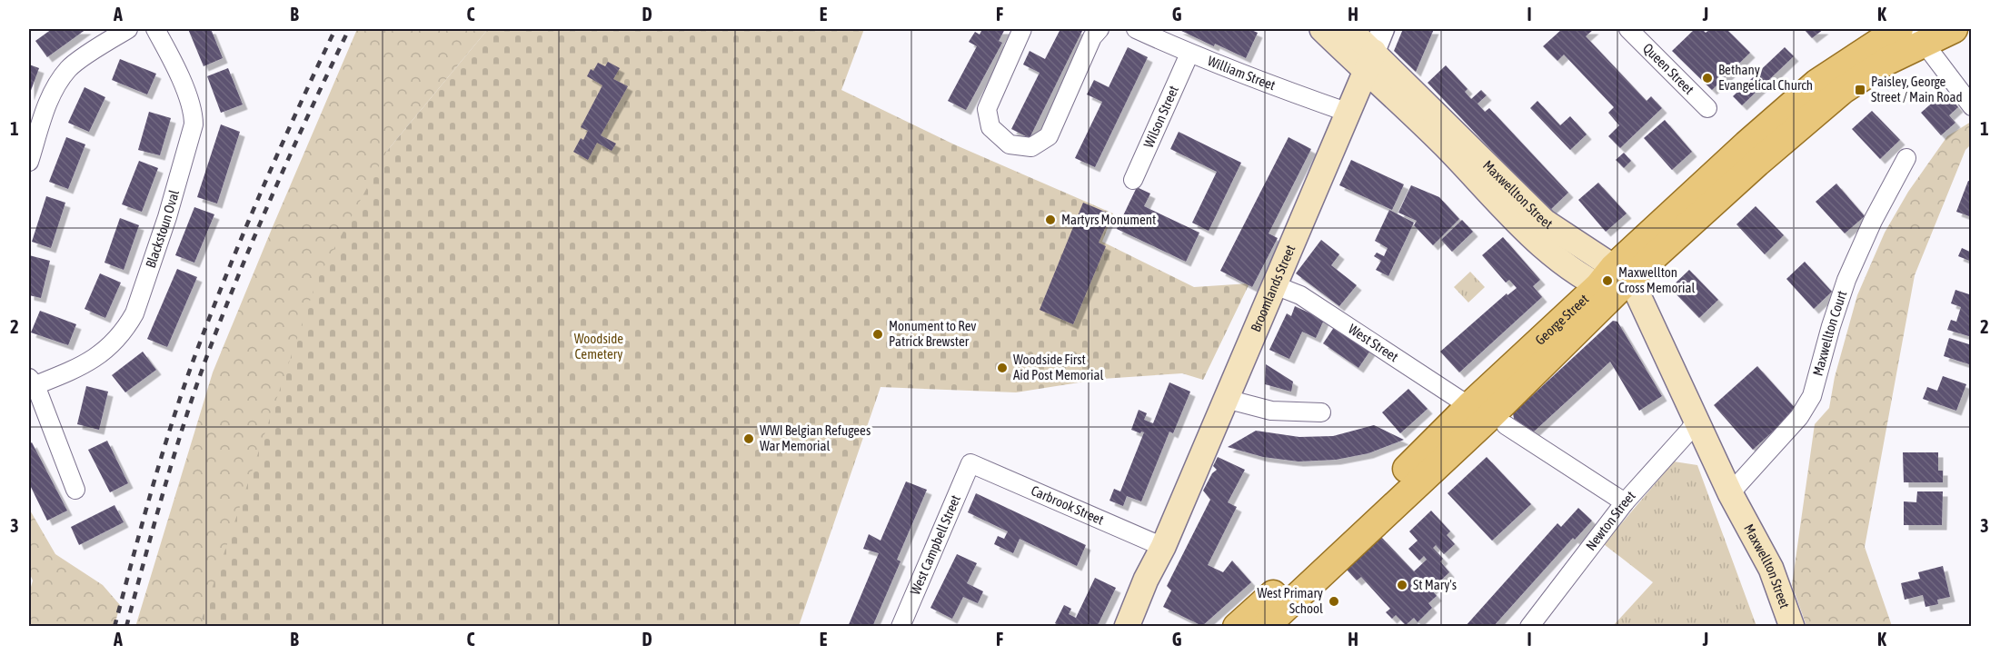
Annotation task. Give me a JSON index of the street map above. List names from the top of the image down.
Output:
{
  "streets": {
    "main road": ["Maxwellton Street", "Broomlands Street", "George Street"],
    "street": [
      "Queen Street",
      "William Street",
      "Wilson Street",
      "Blackstoun Oval",
      "Maxwellton Court",
      "West Street",
      "Carbrook Street",
      "Newton Street",
      "West Campbell Street"
    ]
  },
  "crossings": [
    ["William Street", "Wilson Street"],
    ["William Street", "Broomlands Street"],
    ["Maxwellton Street", "Broomlands Street"],
    ["Maxwellton Street", "George Street"],
    ["Maxwellton Street", "Maxwellton Court"],
    ["Maxwellton Street", "Newton Street"],
    ["Broomlands Street", "West Street"],
    ["Broomlands Street", "Carbrook Street"],
    ["George Street", "West Street"],
    ["Carbrook Street", "West Campbell Street"]
  ],
  "parks": ["Woodside Cemetery"],
  "places": {
    "other": [
      "Bethany Evangelical Church",
      "Martyrs Monument",
      "Maxwellton Cross Memorial",
      "Monument to Rev Patrick Brewster",
      "Woodside First Aid Post Memorial",
      "WWI Belgian Refugees War Memorial",
      "St Mary's",
      "West Primary School"
    ],
    "transit": ["Paisley, George Street / Main Road"]
  },
  "grid": {
    "columns": [
      "A",
      "B",
      "C",
      "D",
      "E",
      "F",
      "G",
      "H",
      "I",
      "J",
      "K"
    ],
    "rows": ["1", "2", "3"]
  }
}
